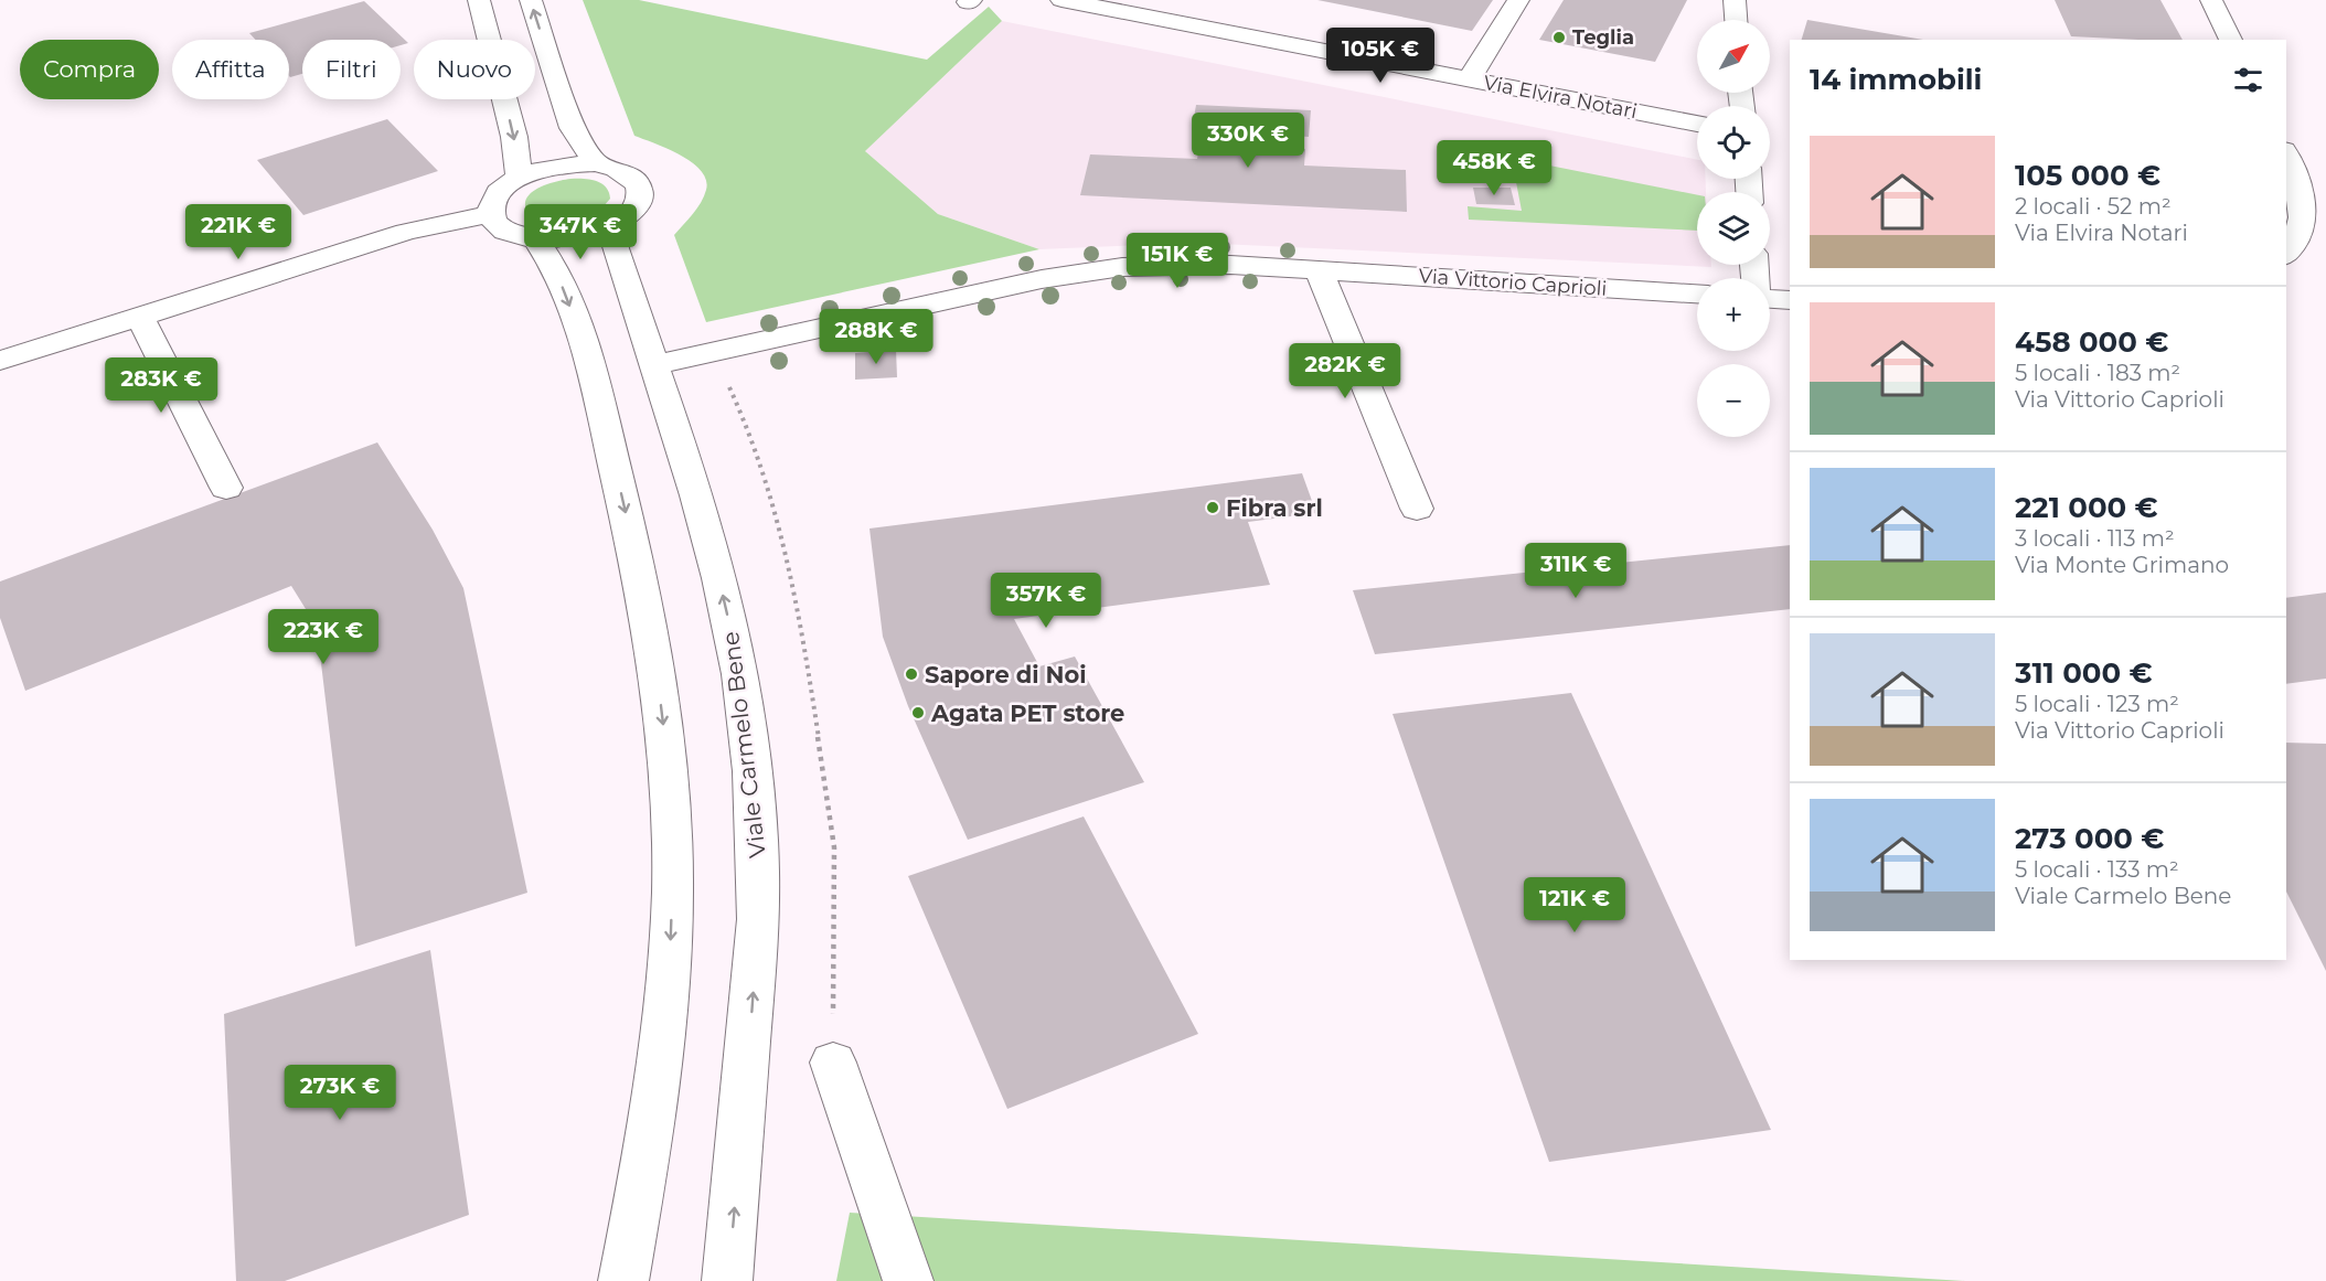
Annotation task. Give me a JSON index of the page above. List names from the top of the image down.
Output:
{
  "streets": {
    "street": ["Via Elvira Notari", "Via Vittorio Caprioli", "Viale Carmelo Bene"]
  },
  "crossings": [
    ["Via Vittorio Caprioli", "Viale Carmelo Bene"]
  ],
  "places": [
    "Teglia",
    "Fibra srl",
    "Sapore di Noi",
    "Agata PET store"
  ],
  "north": "top right",
  "page": {
    "map_buttons": ["+", "−"],
    "price": [
      "105K €",
      "330K €",
      "458K €",
      "221K €",
      "347K €",
      "151K €",
      "288K €",
      "282K €",
      "283K €",
      "311K €",
      "357K €",
      "223K €",
      "121K €",
      "273K €"
    ],
    "chip": [
      "Compra",
      "Affitta",
      "Filtri",
      "Nuovo"
    ],
    "heading": "14 immobili",
    "list": [
      {
        "name": "105 000 €",
        "note": "2 locali · 52 m² · Via Elvira Notari"
      },
      {
        "name": "458 000 €",
        "note": "5 locali · 183 m² · Via Vittorio Caprioli"
      },
      {
        "name": "221 000 €",
        "note": "3 locali · 113 m² · Via Monte Grimano"
      },
      {
        "name": "311 000 €",
        "note": "5 locali · 123 m² · Via Vittorio Caprioli"
      },
      {
        "name": "273 000 €",
        "note": "5 locali · 133 m² · Viale Carmelo Bene"
      }
    ]
  }
}
